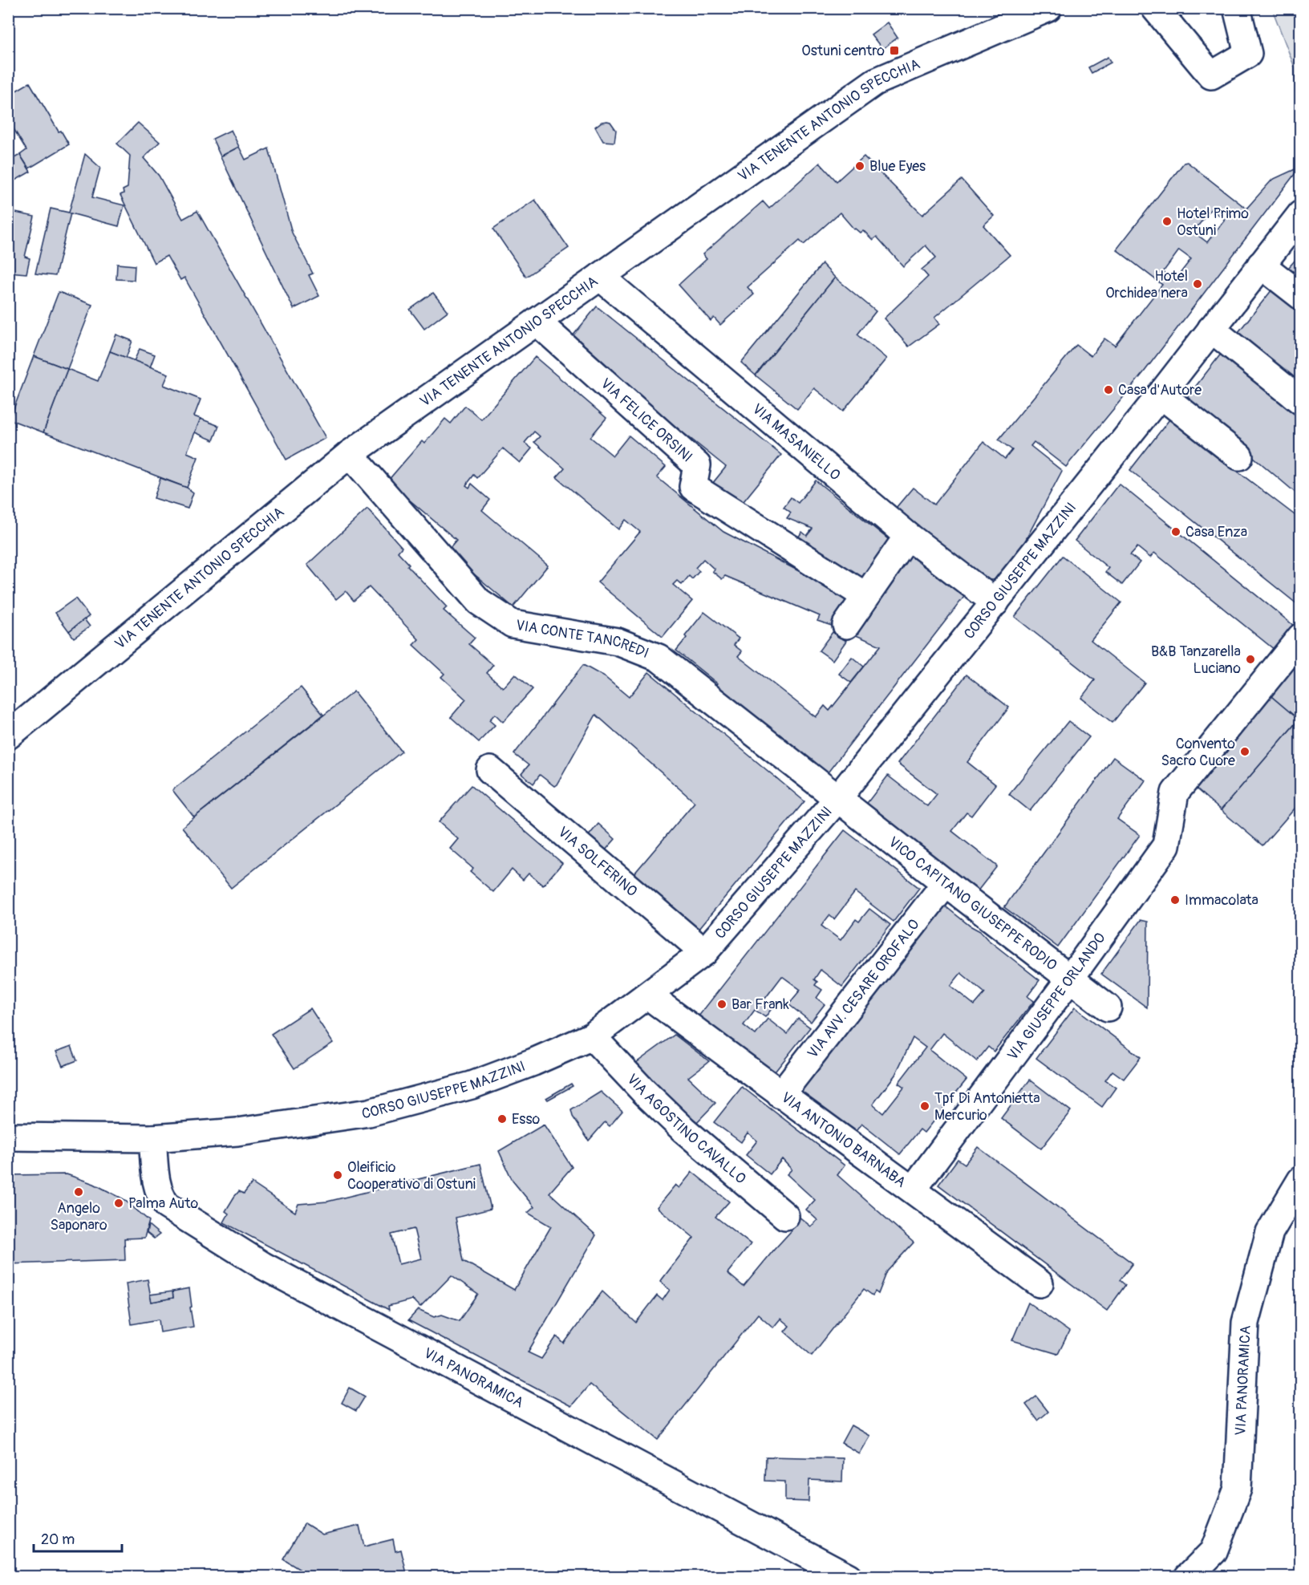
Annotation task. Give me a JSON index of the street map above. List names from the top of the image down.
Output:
{
  "streets": {
    "street": [
      "VIA TENENTE ANTONIO SPECCHIA",
      "VIA FELICE ORSINI",
      "VIA MASANIELLO",
      "CORSO GIUSEPPE MAZZINI",
      "VIA CONTE TANCREDI",
      "VIA SOLFERINO",
      "VICO CAPITANO GIUSEPPE RODIO",
      "VIA AVV. CESARE OROFALO",
      "VIA GIUSEPPE ORLANDO",
      "VIA AGOSTINO CAVALLO",
      "VIA ANTONIO BARNABA",
      "VIA PANORAMICA"
    ]
  },
  "crossings": [
    ["VIA TENENTE ANTONIO SPECCHIA", "VIA FELICE ORSINI"],
    ["VIA TENENTE ANTONIO SPECCHIA", "VIA MASANIELLO"],
    ["VIA TENENTE ANTONIO SPECCHIA", "VIA CONTE TANCREDI"],
    ["VIA MASANIELLO", "CORSO GIUSEPPE MAZZINI"],
    ["CORSO GIUSEPPE MAZZINI", "VIA CONTE TANCREDI"],
    ["CORSO GIUSEPPE MAZZINI", "VIA SOLFERINO"],
    ["CORSO GIUSEPPE MAZZINI", "VICO CAPITANO GIUSEPPE RODIO"],
    ["CORSO GIUSEPPE MAZZINI", "VIA AGOSTINO CAVALLO"],
    ["CORSO GIUSEPPE MAZZINI", "VIA ANTONIO BARNABA"],
    ["CORSO GIUSEPPE MAZZINI", "VIA PANORAMICA"],
    ["VIA CONTE TANCREDI", "VICO CAPITANO GIUSEPPE RODIO"],
    ["VICO CAPITANO GIUSEPPE RODIO", "VIA AVV. CESARE OROFALO"],
    ["VICO CAPITANO GIUSEPPE RODIO", "VIA GIUSEPPE ORLANDO"],
    ["VIA AVV. CESARE OROFALO", "VIA ANTONIO BARNABA"],
    ["VIA GIUSEPPE ORLANDO", "VIA ANTONIO BARNABA"]
  ],
  "places": {
    "transit": ["Ostuni centro"],
    "other": [
      "Blue Eyes",
      "Hotel Primo Ostuni",
      "Hotel Orchidea nera",
      "Casa d'Autore",
      "Casa Enza",
      "B&B Tanzarella Luciano",
      "Convento Sacro Cuore",
      "Immacolata",
      "Bar Frank",
      "Tpf Di Antonietta Mercurio",
      "Esso",
      "Oleificio Cooperativo di Ostuni",
      "Angelo Saponaro",
      "Palma Auto"
    ]
  },
  "scale_bar": "20 m"
}
